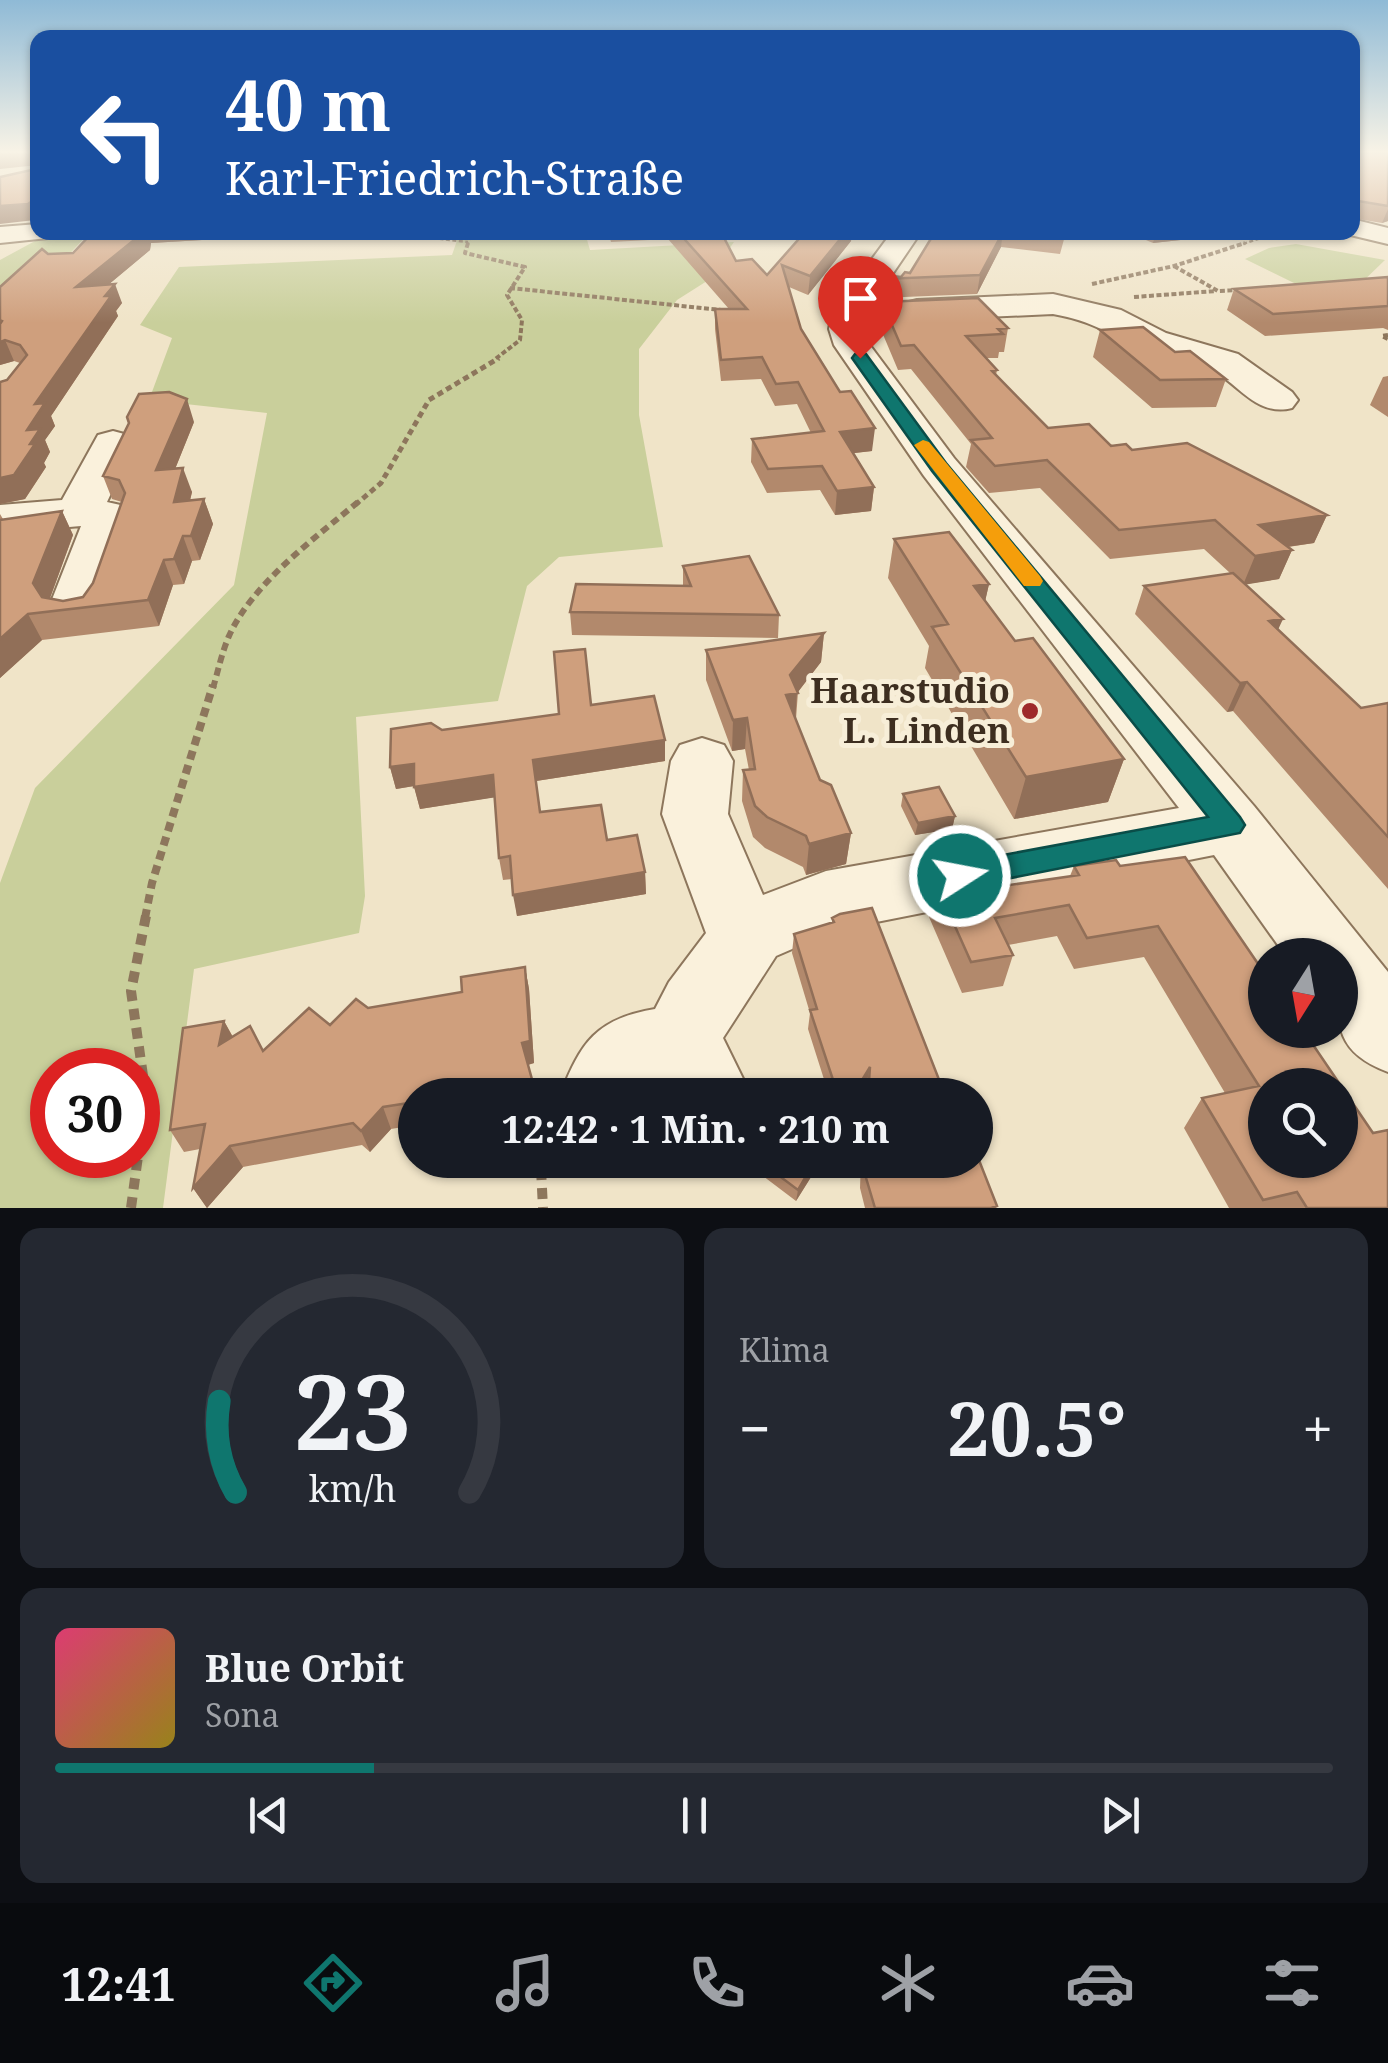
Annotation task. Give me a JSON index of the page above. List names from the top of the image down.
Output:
{
  "places": ["Haarstudio L. Linden"],
  "north": "bottom",
  "page": {
    "turn": ["40 m", "Karl-Friedrich-Straße"],
    "limit": "30",
    "trip": "12:42 · 1 Min. · 210 m",
    "tile": "Klima",
    "heat": ["−", "20.5°", "+"],
    "song": ["Blue Orbit", "Sona"],
    "tabs": "12:41",
    "gauge": ["23", "km/h"]
  }
}
